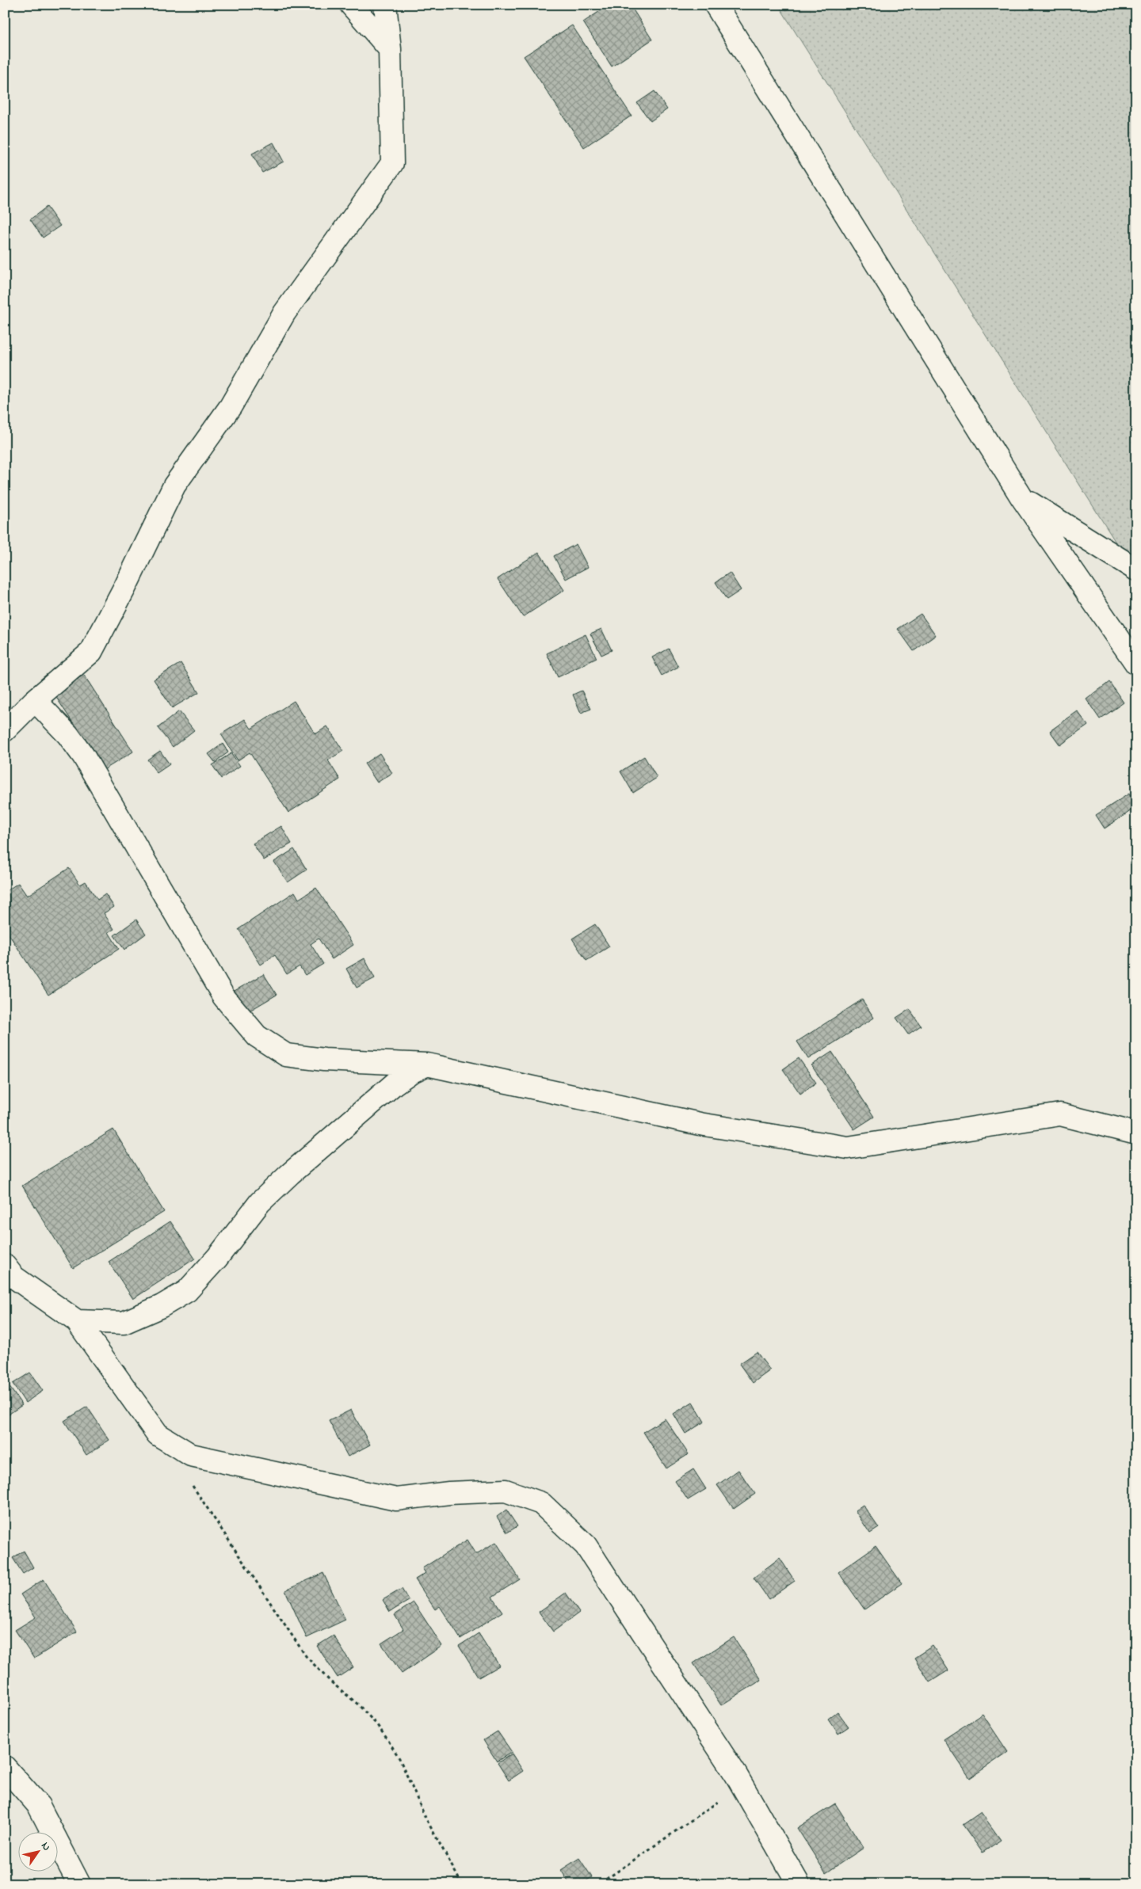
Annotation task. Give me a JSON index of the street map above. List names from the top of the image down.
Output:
{
  "north": "top right"
}
